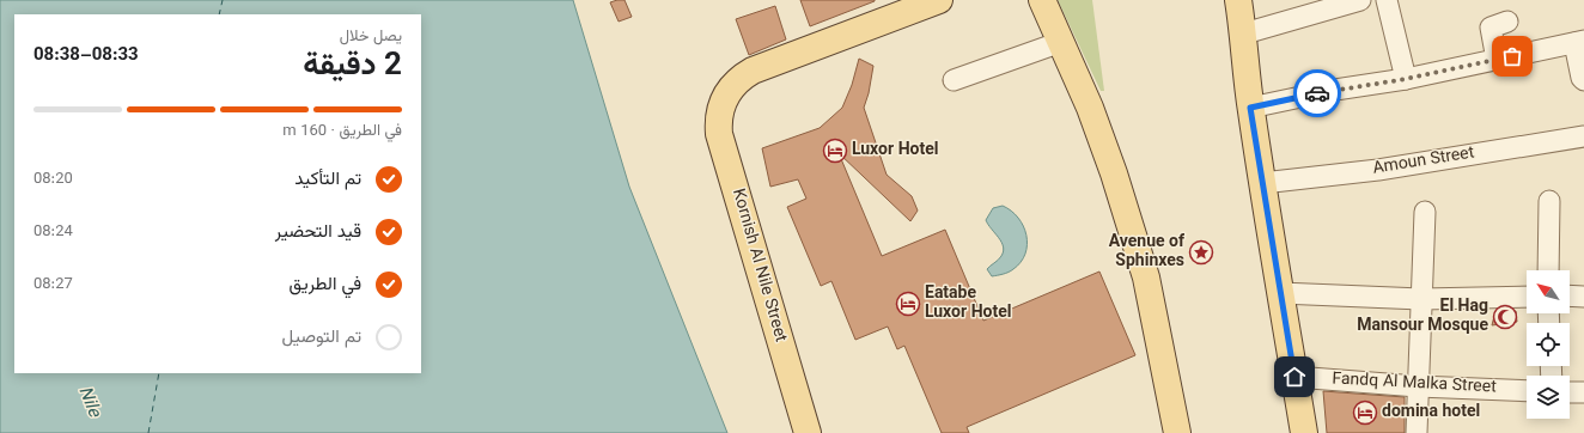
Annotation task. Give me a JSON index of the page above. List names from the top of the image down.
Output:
{
  "streets": {
    "main road": ["Kornish Al Nile Street"],
    "street": ["Amoun Street", "Fandq Al Malka Street"]
  },
  "water": ["Nile"],
  "places": {
    "hotel": ["Luxor Hotel", "Eatabe Luxor Hotel", "domina hotel"],
    "place": ["Avenue of Sphinxes"],
    "mosque": ["El Hag Mansour Mosque"]
  },
  "north": "top left",
  "page": {
    "heading": ["2 دقيقة", "يصل خلال", "08:33–08:38"],
    "bar": "في الطريق · 160 m",
    "list": [
      ["تم التأكيد", "08:20"],
      ["قيد التحضير", "08:24"],
      ["في الطريق", "08:27"],
      "تم التوصيل"
    ]
  }
}
